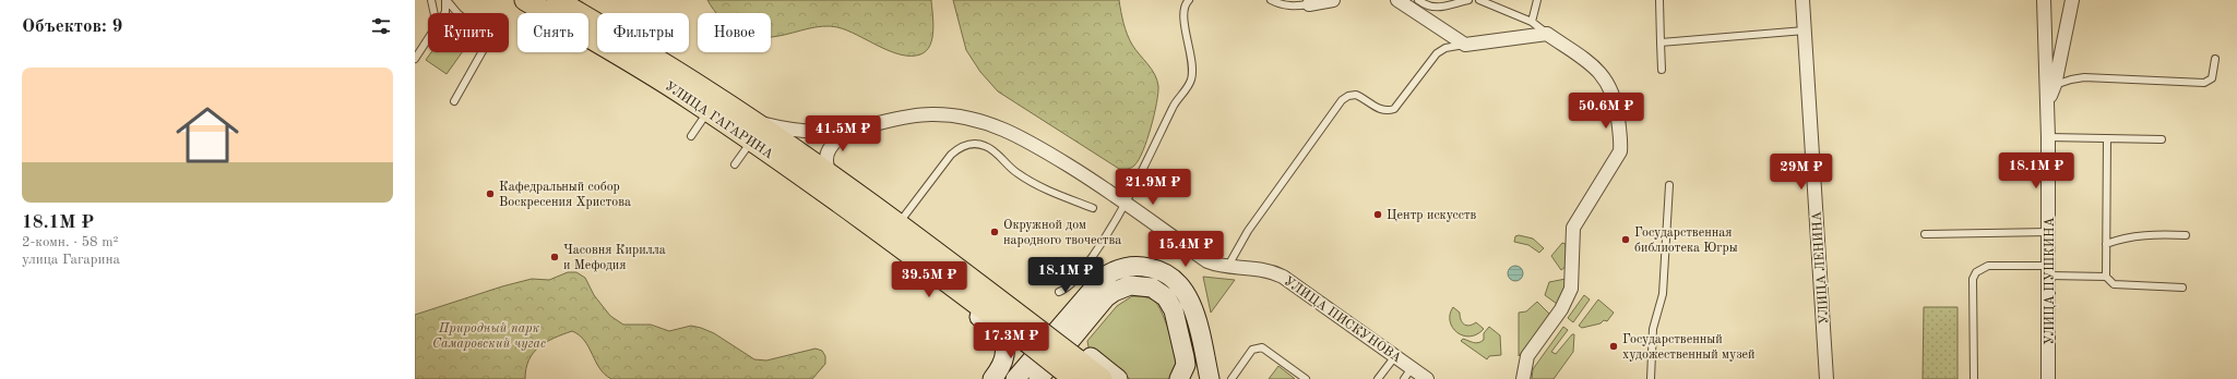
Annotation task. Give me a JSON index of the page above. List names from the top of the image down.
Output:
{
  "streets": {
    "main road": ["УЛИЦА ГАГАРИНА"],
    "street": ["УЛИЦА ЛЕНИНА", "УЛИЦА ПУШКИНА", "УЛИЦА ПИСКУНОВА"]
  },
  "crossings": [
    ["УЛИЦА ГАГАРИНА", "УЛИЦА ПИСКУНОВА"]
  ],
  "parks": ["Природный парк Самаровский чугас"],
  "places": [
    "Кафедральный собор Воскресения Христова",
    "Центр искусств",
    "Окружной дом народного твочества",
    "Государственная библиотека Югры",
    "Часовня Кирилла и Мефодия",
    "Государственный художественный музей"
  ],
  "page": {
    "heading": "Объектов: 9",
    "chip": [
      "Купить",
      "Снять",
      "Фильтры",
      "Новое"
    ],
    "list": [
      {
        "name": "18.1M ₽",
        "note": "2-комн. · 58 m² · улица Гагарина"
      }
    ],
    "price": [
      "50.6M ₽",
      "41.5M ₽",
      "18.1M ₽",
      "29M ₽",
      "21.9M ₽",
      "15.4M ₽",
      "18.1M ₽",
      "39.5M ₽",
      "17.3M ₽"
    ]
  }
}
